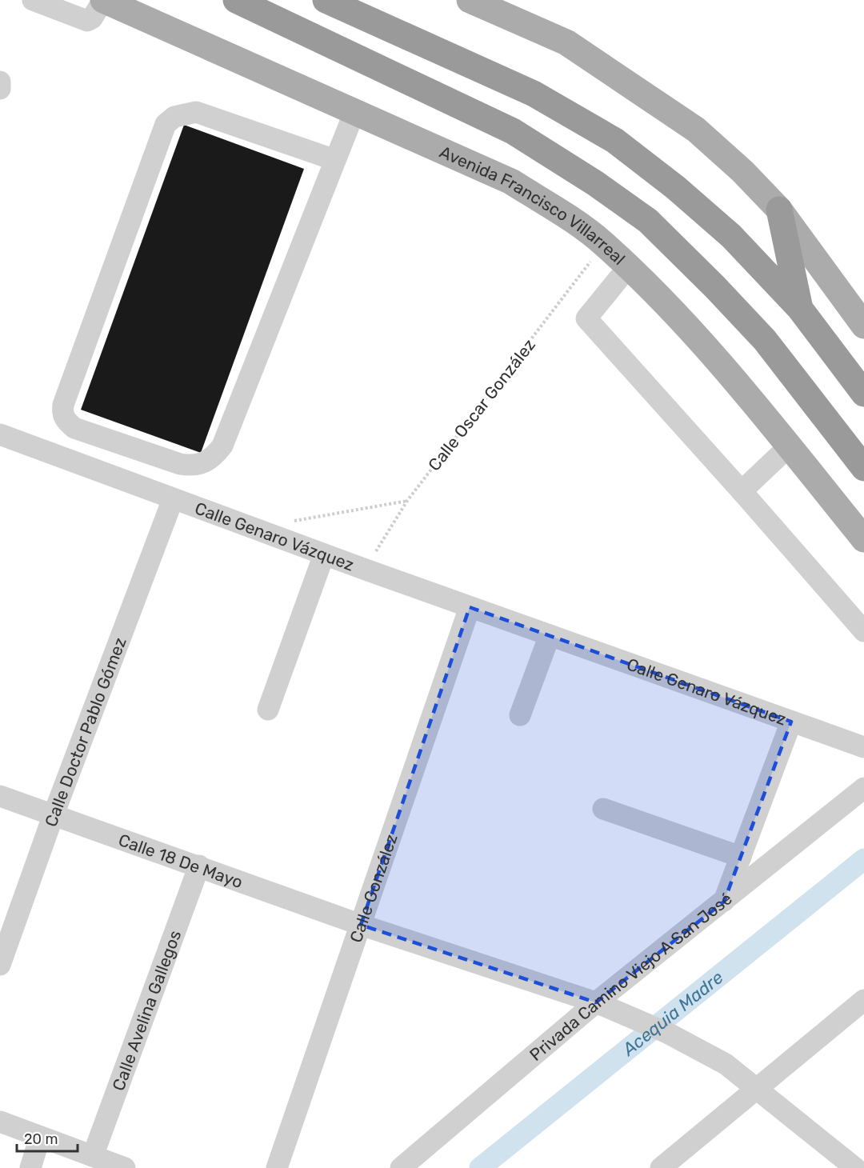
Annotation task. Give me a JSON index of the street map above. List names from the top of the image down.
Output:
{
  "streets": {
    "main road": ["Avenida Francisco Villarreal"],
    "street": [
      "Calle Genaro Vázquez",
      "Calle Doctor Pablo Gómez",
      "Calle 18 De Mayo",
      "Calle González",
      "Privada Camino Viejo A San José",
      "Calle Avelina Gallegos"
    ],
    "path": ["Calle Oscar González"]
  },
  "crossings": [
    ["Avenida Francisco Villarreal", "Calle Oscar González"],
    ["Calle Oscar González", "Calle Genaro Vázquez"],
    ["Calle Genaro Vázquez", "Calle Doctor Pablo Gómez"],
    ["Calle Genaro Vázquez", "Calle González"],
    ["Calle Doctor Pablo Gómez", "Calle 18 De Mayo"],
    ["Calle 18 De Mayo", "Calle González"],
    ["Calle 18 De Mayo", "Privada Camino Viejo A San José"],
    ["Calle 18 De Mayo", "Calle Avelina Gallegos"]
  ],
  "water": ["Acequia Madre"],
  "scale_bar": "20 m"
}
